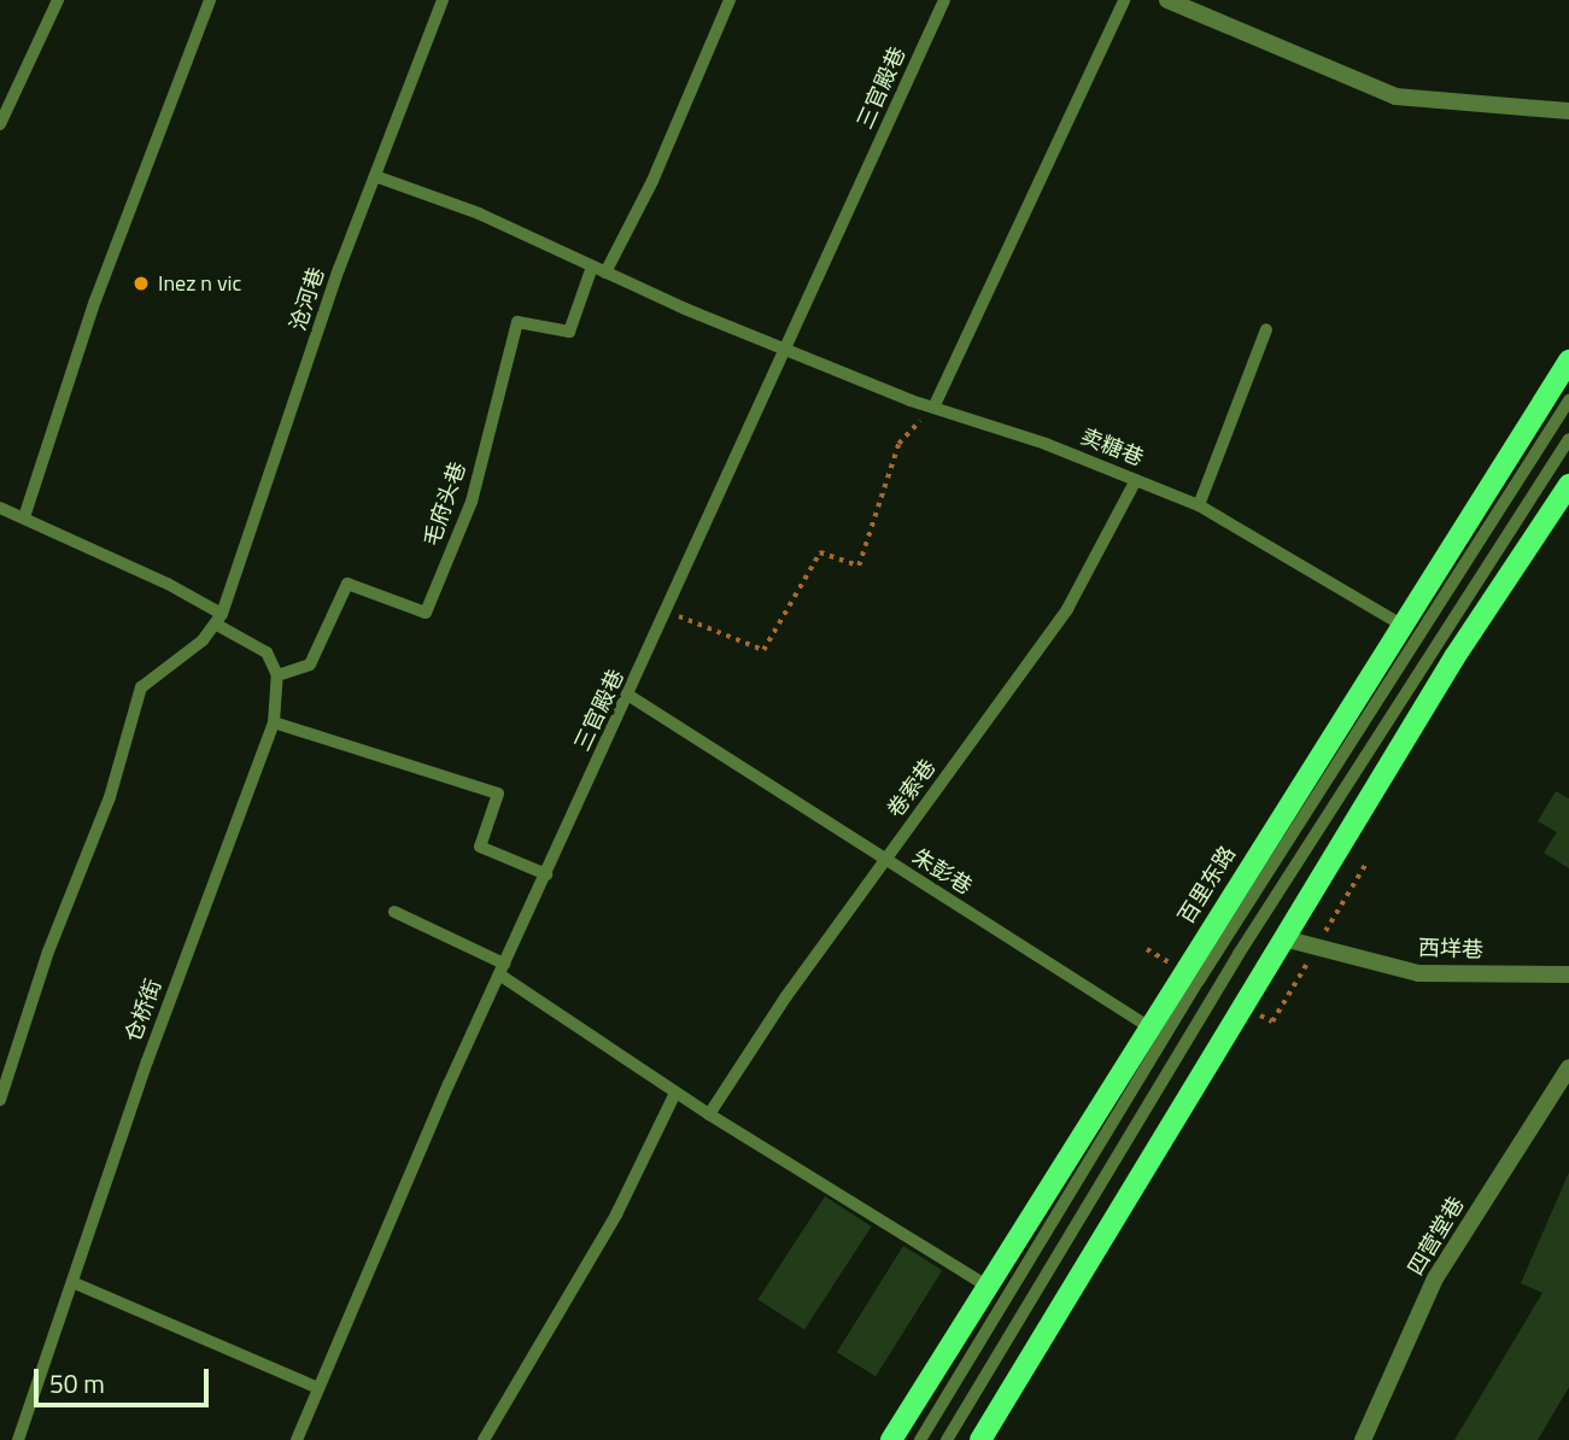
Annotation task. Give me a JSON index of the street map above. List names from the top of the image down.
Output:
{
  "streets": {
    "main road": ["百里东路"],
    "street": ["西垟巷", "四营堂巷"],
    "lane": [
      "三官殿巷",
      "沧河巷",
      "卖糖巷",
      "毛府头巷",
      "卷索巷",
      "朱彭巷",
      "仓桥街"
    ]
  },
  "crossings": [
    ["三官殿巷", "卖糖巷"],
    ["三官殿巷", "朱彭巷"],
    ["沧河巷", "卖糖巷"],
    ["卖糖巷", "毛府头巷"],
    ["卖糖巷", "卷索巷"],
    ["卖糖巷", "百里东路"],
    ["毛府头巷", "仓桥街"],
    ["卷索巷", "朱彭巷"],
    ["朱彭巷", "百里东路"]
  ],
  "places": ["Inez n vic"],
  "scale_bar": "50 m"
}
